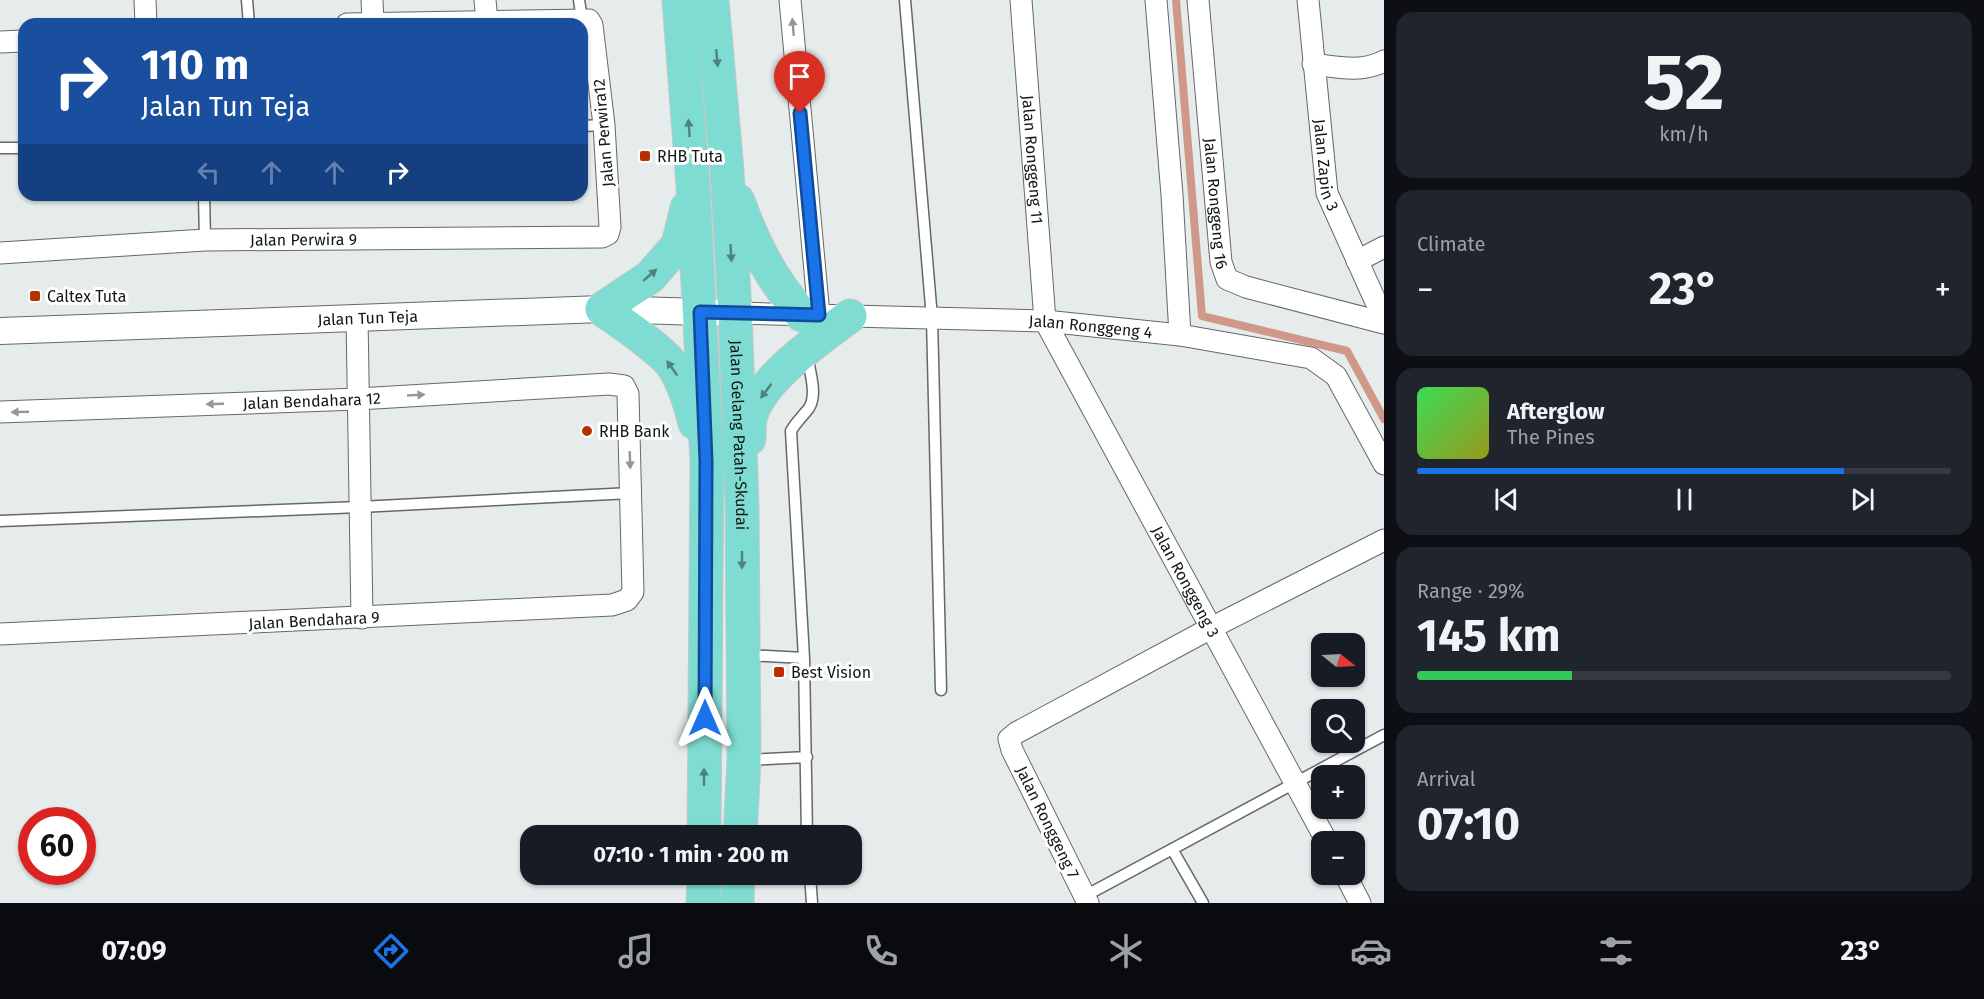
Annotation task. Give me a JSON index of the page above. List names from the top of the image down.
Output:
{
  "streets": {
    "main road": ["Jalan Gelang Patah-Skudai"],
    "street": [
      "Jalan Perwira12",
      "Jalan Ronggeng 11",
      "Jalan Zapin 3",
      "Jalan Ronggeng 16",
      "Jalan Perwira 9",
      "Jalan Tun Teja",
      "Jalan Ronggeng 4",
      "Jalan Bendahara 12",
      "Jalan Ronggeng 3",
      "Jalan Bendahara 9",
      "Jalan Ronggeng 7"
    ]
  },
  "crossings": [
    ["Jalan Perwira12", "Jalan Perwira 9"],
    ["Jalan Ronggeng 11", "Jalan Ronggeng 4"],
    ["Jalan Ronggeng 11", "Jalan Ronggeng 3"],
    ["Jalan Zapin 3", "Jalan Ronggeng 16"],
    ["Jalan Tun Teja", "Jalan Ronggeng 4"],
    ["Jalan Tun Teja", "Jalan Gelang Patah-Skudai"],
    ["Jalan Ronggeng 4", "Jalan Gelang Patah-Skudai"],
    ["Jalan Ronggeng 4", "Jalan Ronggeng 3"],
    ["Jalan Bendahara 12", "Jalan Bendahara 9"],
    ["Jalan Ronggeng 3", "Jalan Ronggeng 7"]
  ],
  "places": {
    "transit": ["RHB Tuta", "Caltex Tuta", "Best Vision"],
    "other": ["RHB Bank"]
  },
  "north": "right",
  "page": {
    "tile": [
      ["52", "km/h"],
      "Climate",
      ["Range · 29%", "145 km"],
      ["Arrival", "07:10"]
    ],
    "turn": ["110 m", "Jalan Tun Teja"],
    "heat": ["−", "23°", "+"],
    "song": ["Afterglow", "The Pines"],
    "map_buttons": ["+", "−"],
    "limit": "60",
    "trip": "07:10 · 1 min · 200 m",
    "tabs": ["07:09", "23°"]
  }
}
